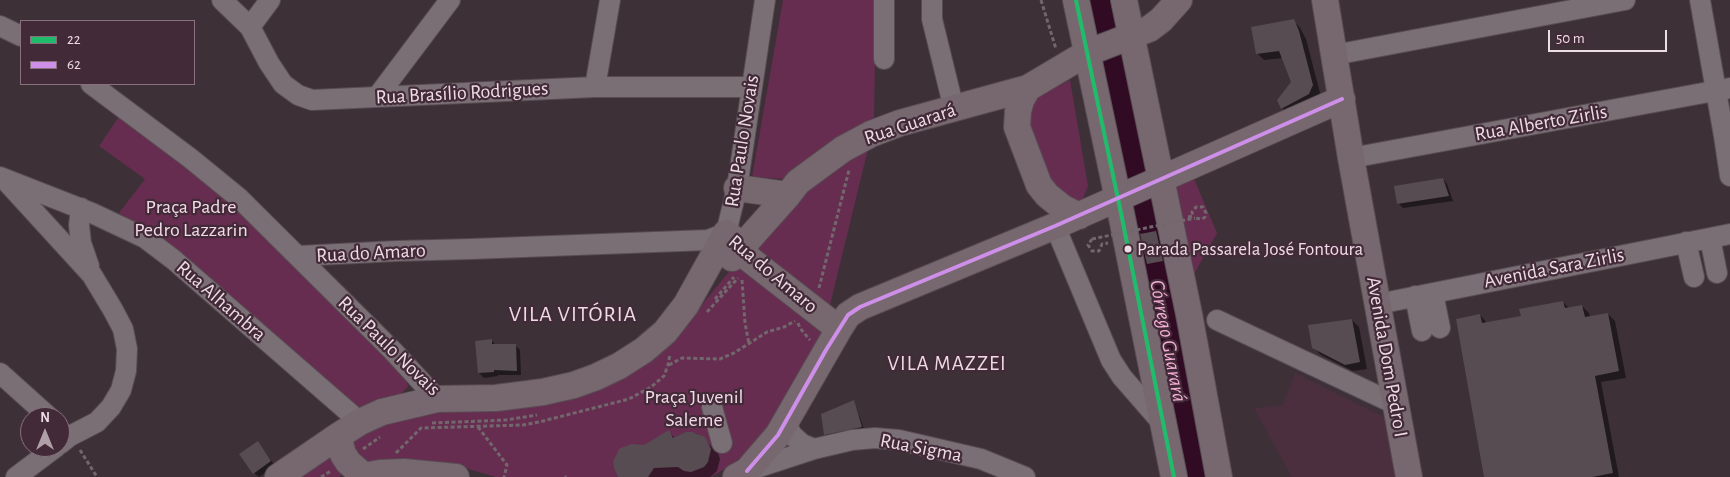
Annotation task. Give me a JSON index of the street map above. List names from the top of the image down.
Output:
{
  "streets": {
    "main road": [
      "Rua Guarará",
      "Rua Paulo Novais",
      "Rua do Amaro",
      "Avenida Dom Pedro I"
    ],
    "street": [
      "Rua Brasílio Rodrigues",
      "Rua Alberto Zirlis",
      "Avenida Sara Zirlis",
      "Rua Alhambra",
      "Rua Sigma"
    ]
  },
  "crossings": [
    ["Rua Brasílio Rodrigues", "Rua Paulo Novais"],
    ["Rua Alberto Zirlis", "Avenida Dom Pedro I"],
    ["Rua Guarará", "Rua Paulo Novais"],
    ["Rua Guarará", "Rua do Amaro"],
    ["Rua Paulo Novais", "Rua do Amaro"],
    ["Rua do Amaro", "Avenida Dom Pedro I"],
    ["Avenida Sara Zirlis", "Avenida Dom Pedro I"]
  ],
  "districts": ["VILA VITÓRIA", "VILA MAZZEI"],
  "water": ["Córrego Guarará"],
  "parks": ["Praça Padre Pedro Lazzarin", "Praça Juvenil Saleme"],
  "places": ["Parada Passarela José Fontoura"],
  "lines": ["transit line 22", "transit line 62"],
  "legend": ["22", "62"],
  "scale_bar": "50 m",
  "north": "top"
}
